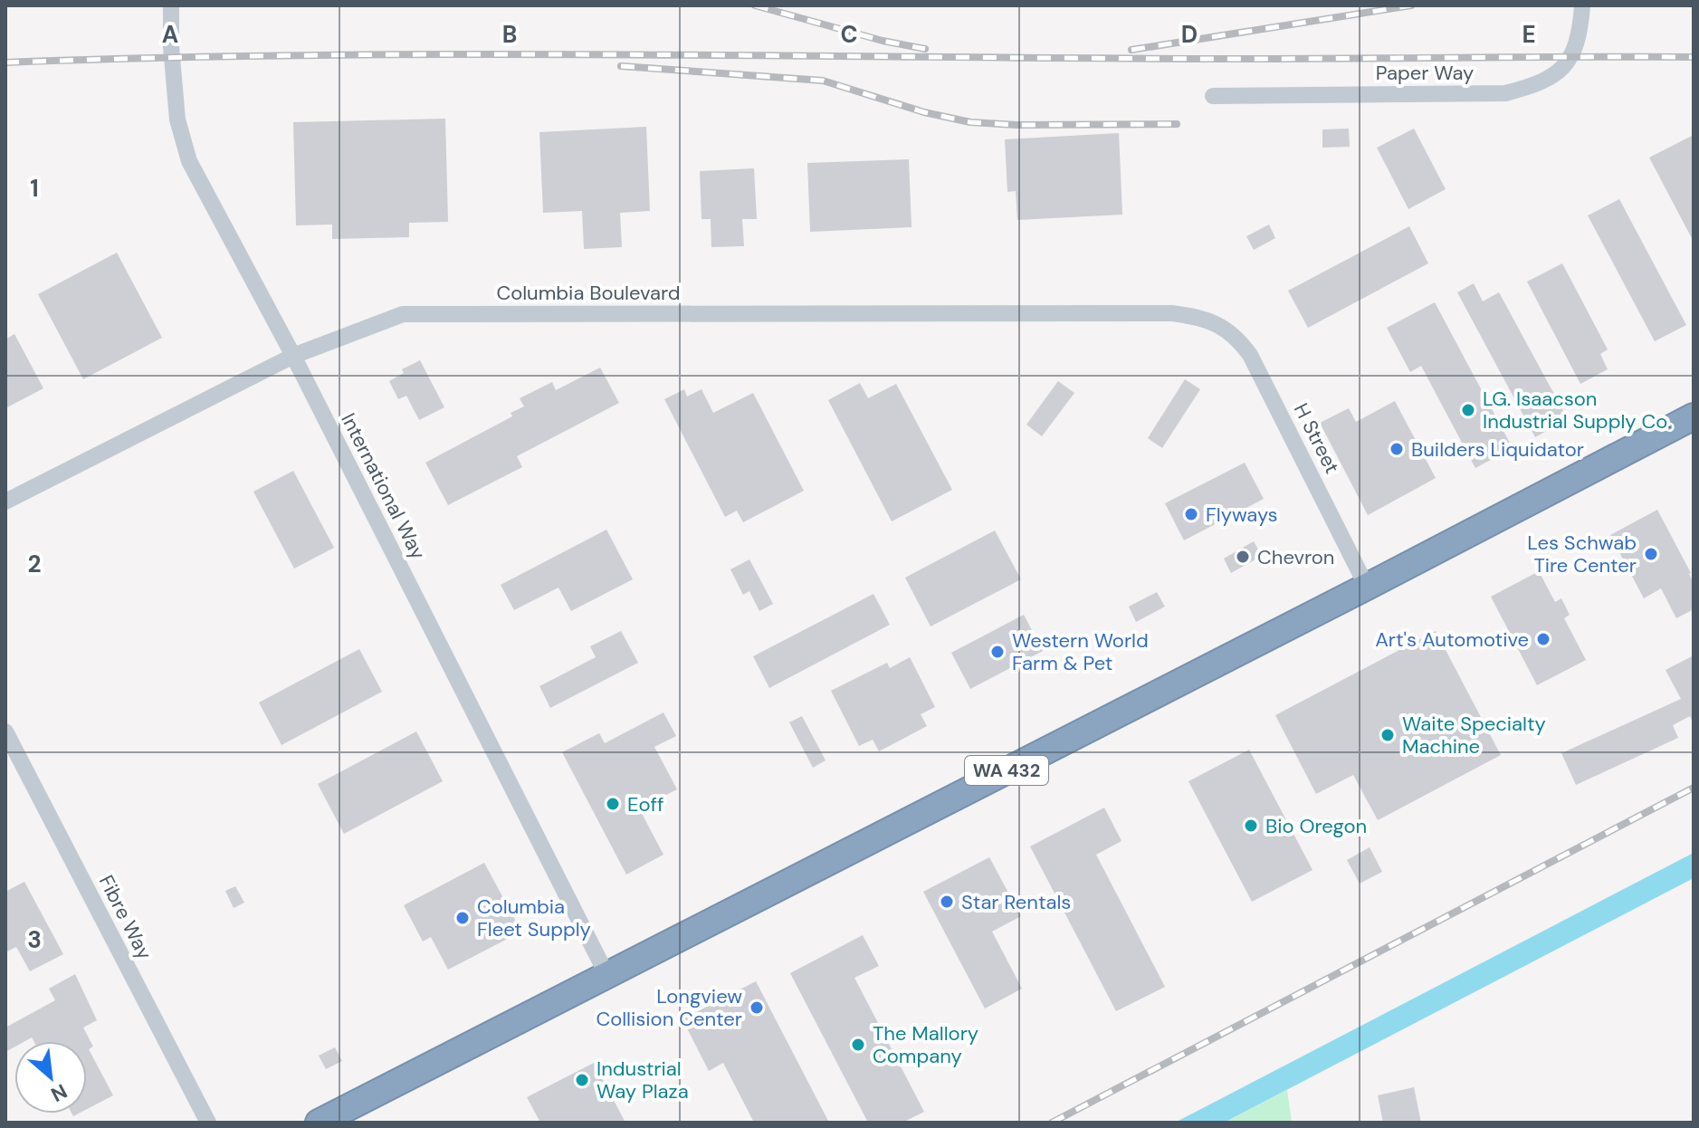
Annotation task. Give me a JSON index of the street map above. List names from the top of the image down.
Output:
{
  "streets": {
    "highway": ["WA 432"],
    "street": [
      "Paper Way",
      "Columbia Boulevard",
      "H Street",
      "International Way",
      "Fibre Way"
    ]
  },
  "crossings": [
    ["Columbia Boulevard", "H Street"],
    ["Columbia Boulevard", "International Way"],
    ["H Street", "WA 432"],
    ["International Way", "WA 432"]
  ],
  "places": [
    "LG. Isaacson Industrial Supply Co.",
    "Builders Liquidator",
    "Flyways",
    "Les Schwab Tire Center",
    "Chevron",
    "Art's Automotive",
    "Western World Farm & Pet",
    "Waite Specialty Machine",
    "Eoff",
    "Bio Oregon",
    "Star Rentals",
    "Columbia Fleet Supply",
    "Longview Collision Center",
    "The Mallory Company",
    "Industrial Way Plaza"
  ],
  "north": "bottom right",
  "grid": {
    "columns": [
      "A",
      "B",
      "C",
      "D",
      "E"
    ],
    "rows": ["1", "2", "3"]
  }
}
